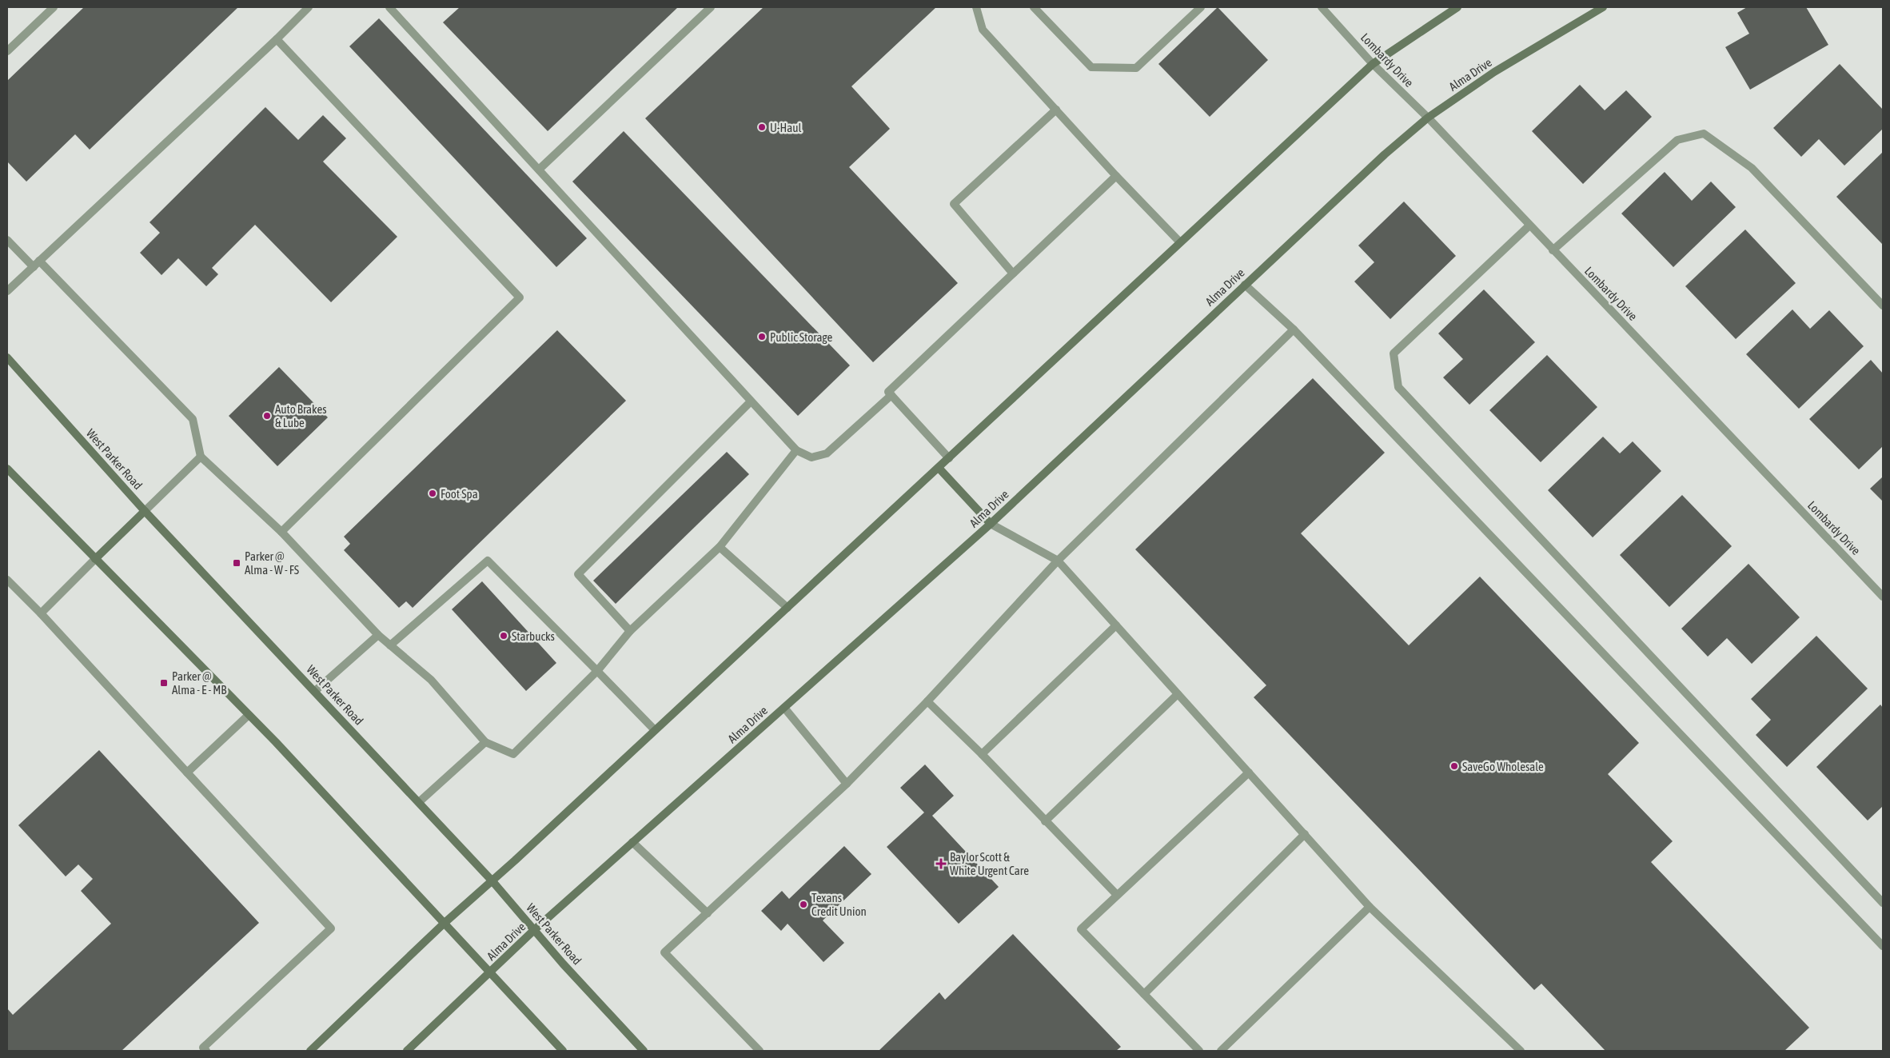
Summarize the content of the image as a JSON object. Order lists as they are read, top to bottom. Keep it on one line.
{"streets":{"main road":["Alma Drive","West Parker Road"],"street":["Lombardy Drive"]},"crossings":[["Lombardy Drive","Alma Drive"],["Alma Drive","West Parker Road"]],"places":{"other":["U-Haul","Public Storage","Auto Brakes & Lube","Foot Spa","Starbucks","SaveGo Wholesale","Texans Credit Union"],"transit":["Parker @ Alma - W - FS","Parker @ Alma - E - MB"],"health":["Baylor Scott & White Urgent Care"]}}
